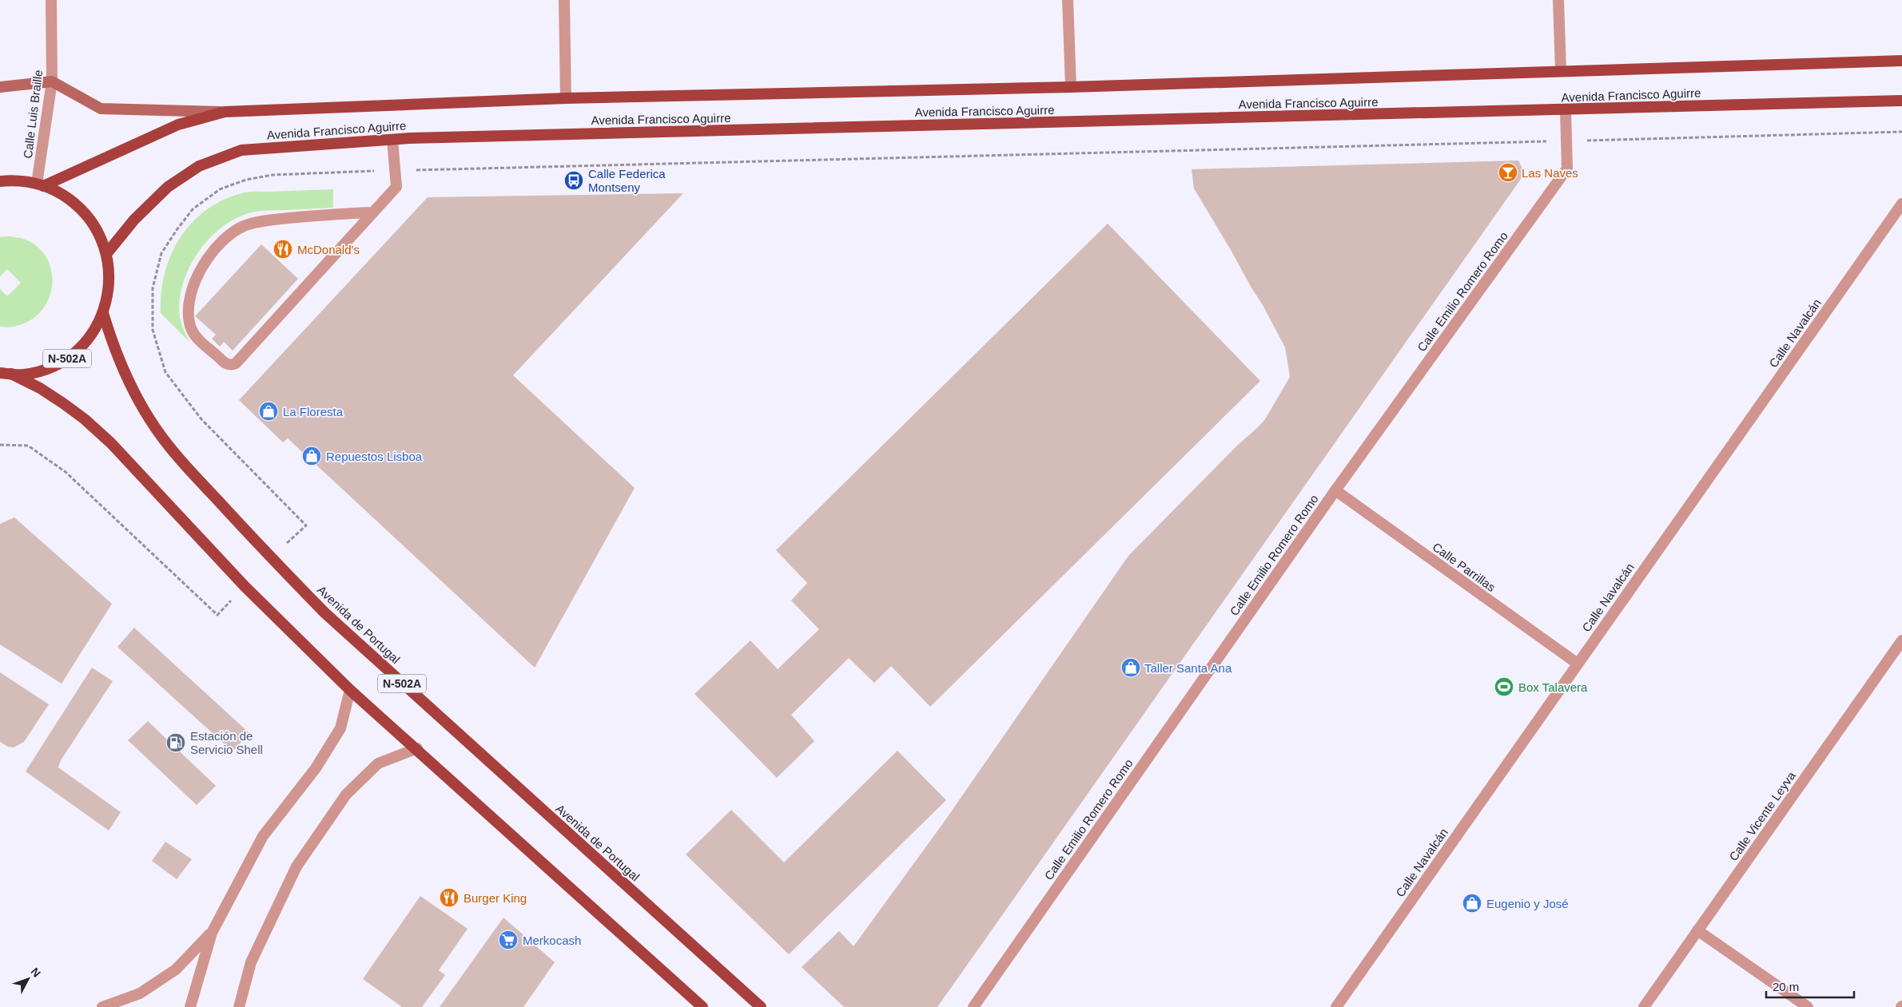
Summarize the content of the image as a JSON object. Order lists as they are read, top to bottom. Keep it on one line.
{"streets":{"main road":["Avenida Francisco Aguirre","N-502A","Avenida de Portugal"],"street":["Calle Luis Braille","Calle Emilio Romero Romo","Calle Navalcán","Calle Parrillas","Calle Vicente Leyva"]},"crossings":[["Avenida Francisco Aguirre","Calle Luis Braille"],["Avenida Francisco Aguirre","Calle Emilio Romero Romo"],["Avenida Francisco Aguirre","N-502A"],["Calle Luis Braille","N-502A"],["Calle Emilio Romero Romo","Calle Parrillas"],["Calle Navalcán","Calle Parrillas"],["N-502A","Avenida de Portugal"]],"places":{"bar":["Las Naves"],"bus stop":["Calle Federica Montseny"],"restaurant":["McDonald's","Burger King"],"shop":["La Floresta","Repuestos Lisboa","Taller Santa Ana","Eugenio y José"],"sports":["Box Talavera"],"fuel station":["Estación de Servicio Shell"],"supermarket":["Merkocash"]},"scale_bar":"20 m","north":"top right"}
